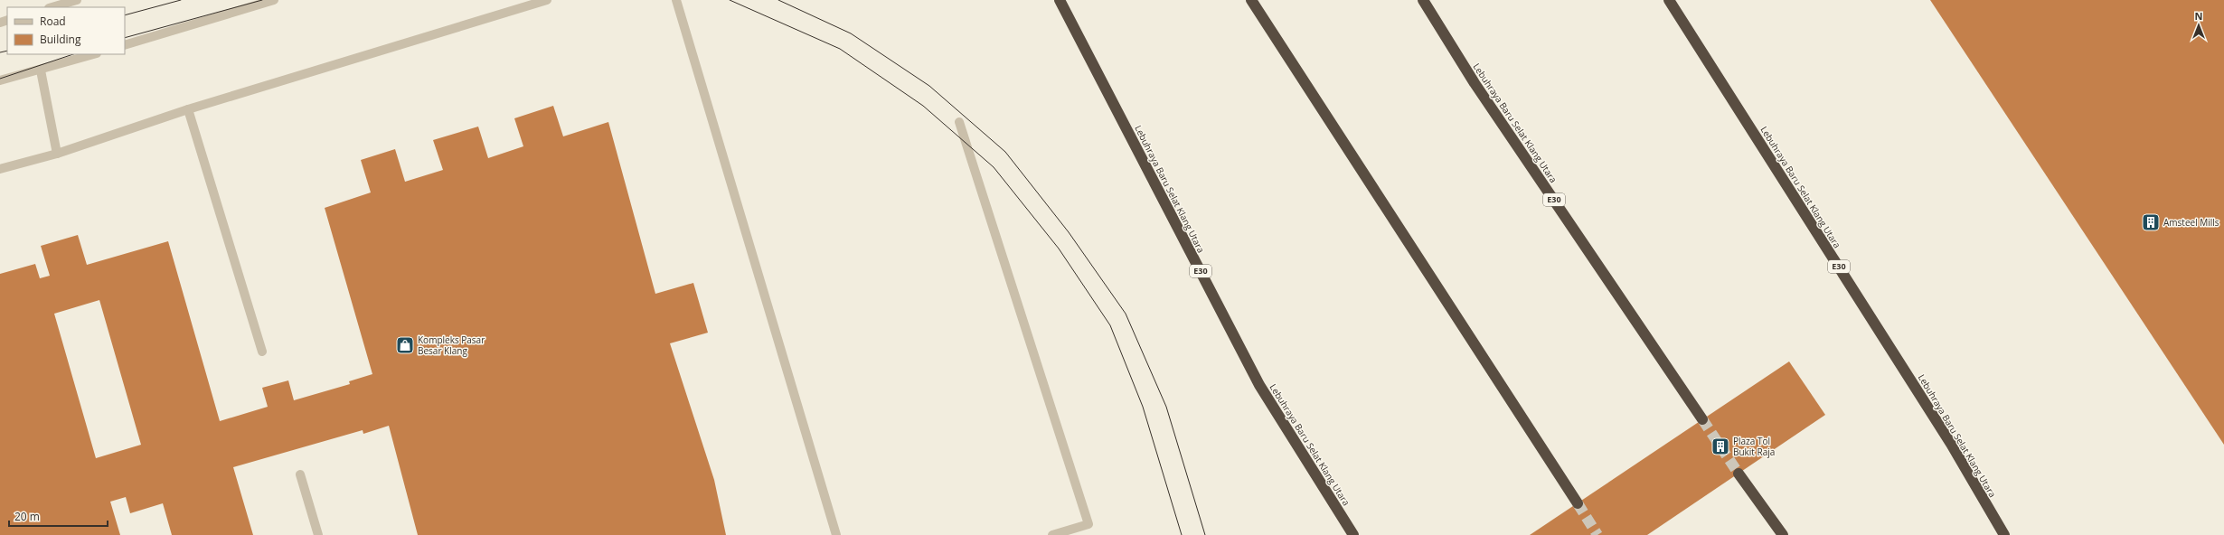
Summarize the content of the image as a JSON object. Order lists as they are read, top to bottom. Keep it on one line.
{"streets":{"highway":["Lebuhraya Baru Selat Klang Utara","E30"]},"places":{"building":["Amsteel Mills","Plaza Tol Bukit Raja"],"shop":["Kompleks Pasar Besar Klang"]},"legend":["Road","Building"],"scale_bar":"20 m","north":"top"}
